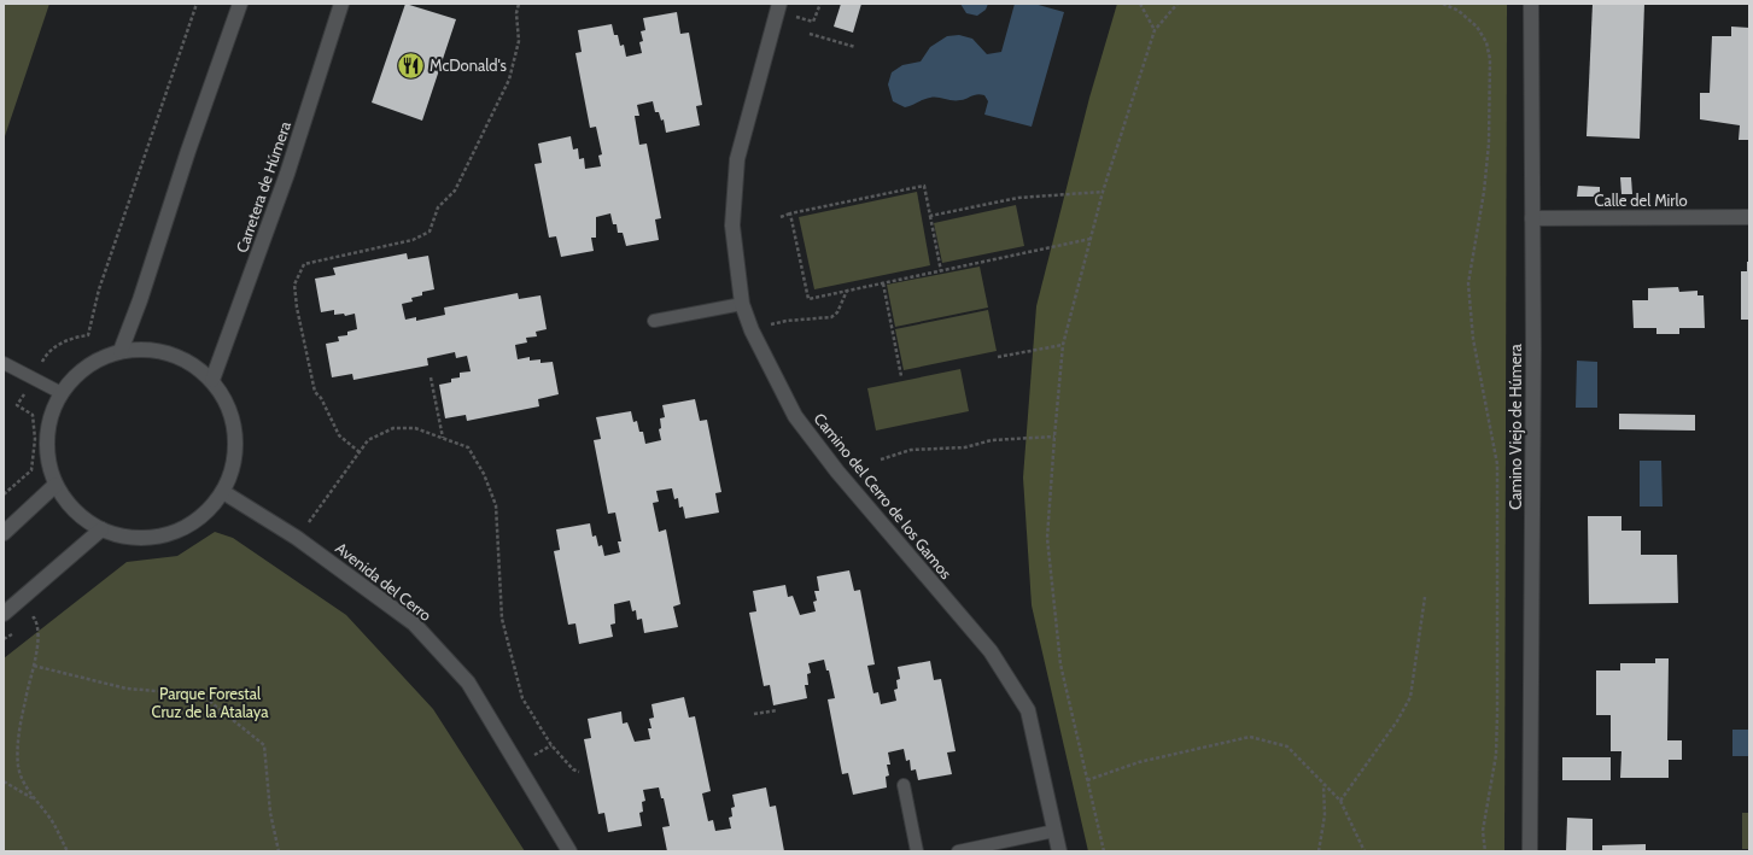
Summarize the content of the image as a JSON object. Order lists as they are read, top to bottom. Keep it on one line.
{"streets":{"street":["Carretera de Húmera","Calle del Mirlo","Camino Viejo de Húmera","Camino del Cerro de los Gamos","Avenida del Cerro"]},"crossings":[["Calle del Mirlo","Camino Viejo de Húmera"]],"parks":["Parque Forestal Cruz de la Atalaya"],"places":{"restaurant":["McDonald's"]}}
